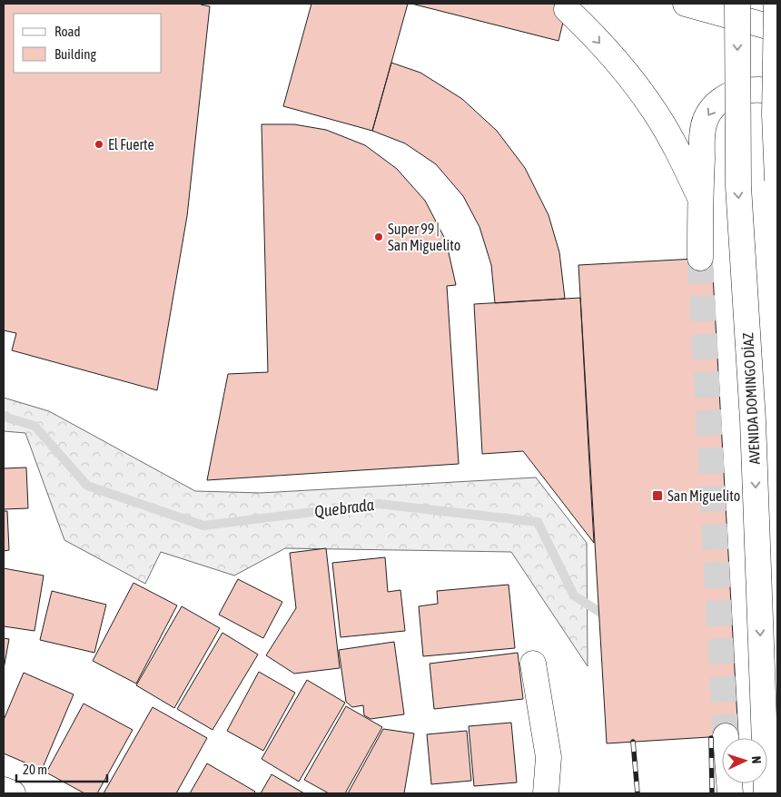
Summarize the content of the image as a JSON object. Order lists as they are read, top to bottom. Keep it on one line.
{"streets":{"main road":["AVENIDA DOMINGO DÍAZ"]},"water":["Quebrada"],"places":{"other":["El Fuerte","Super 99 | San Miguelito"],"transit":["San Miguelito"]},"legend":["Road","Building"],"scale_bar":"20 m","north":"right"}
